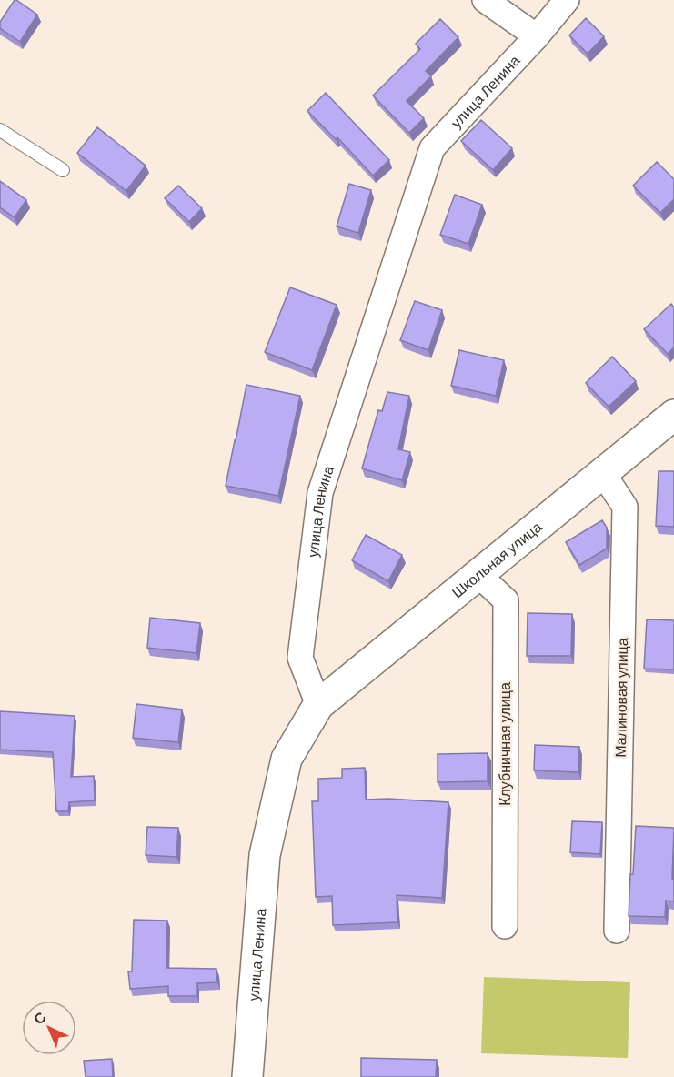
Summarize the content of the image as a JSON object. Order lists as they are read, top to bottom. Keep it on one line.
{"streets":{"street":["улица Ленина","Школьная улица","Малиновая улица","Клубничная улица"]},"crossings":[["улица Ленина","Школьная улица"],["Школьная улица","Малиновая улица"],["Школьная улица","Клубничная улица"]],"north":"top left"}
